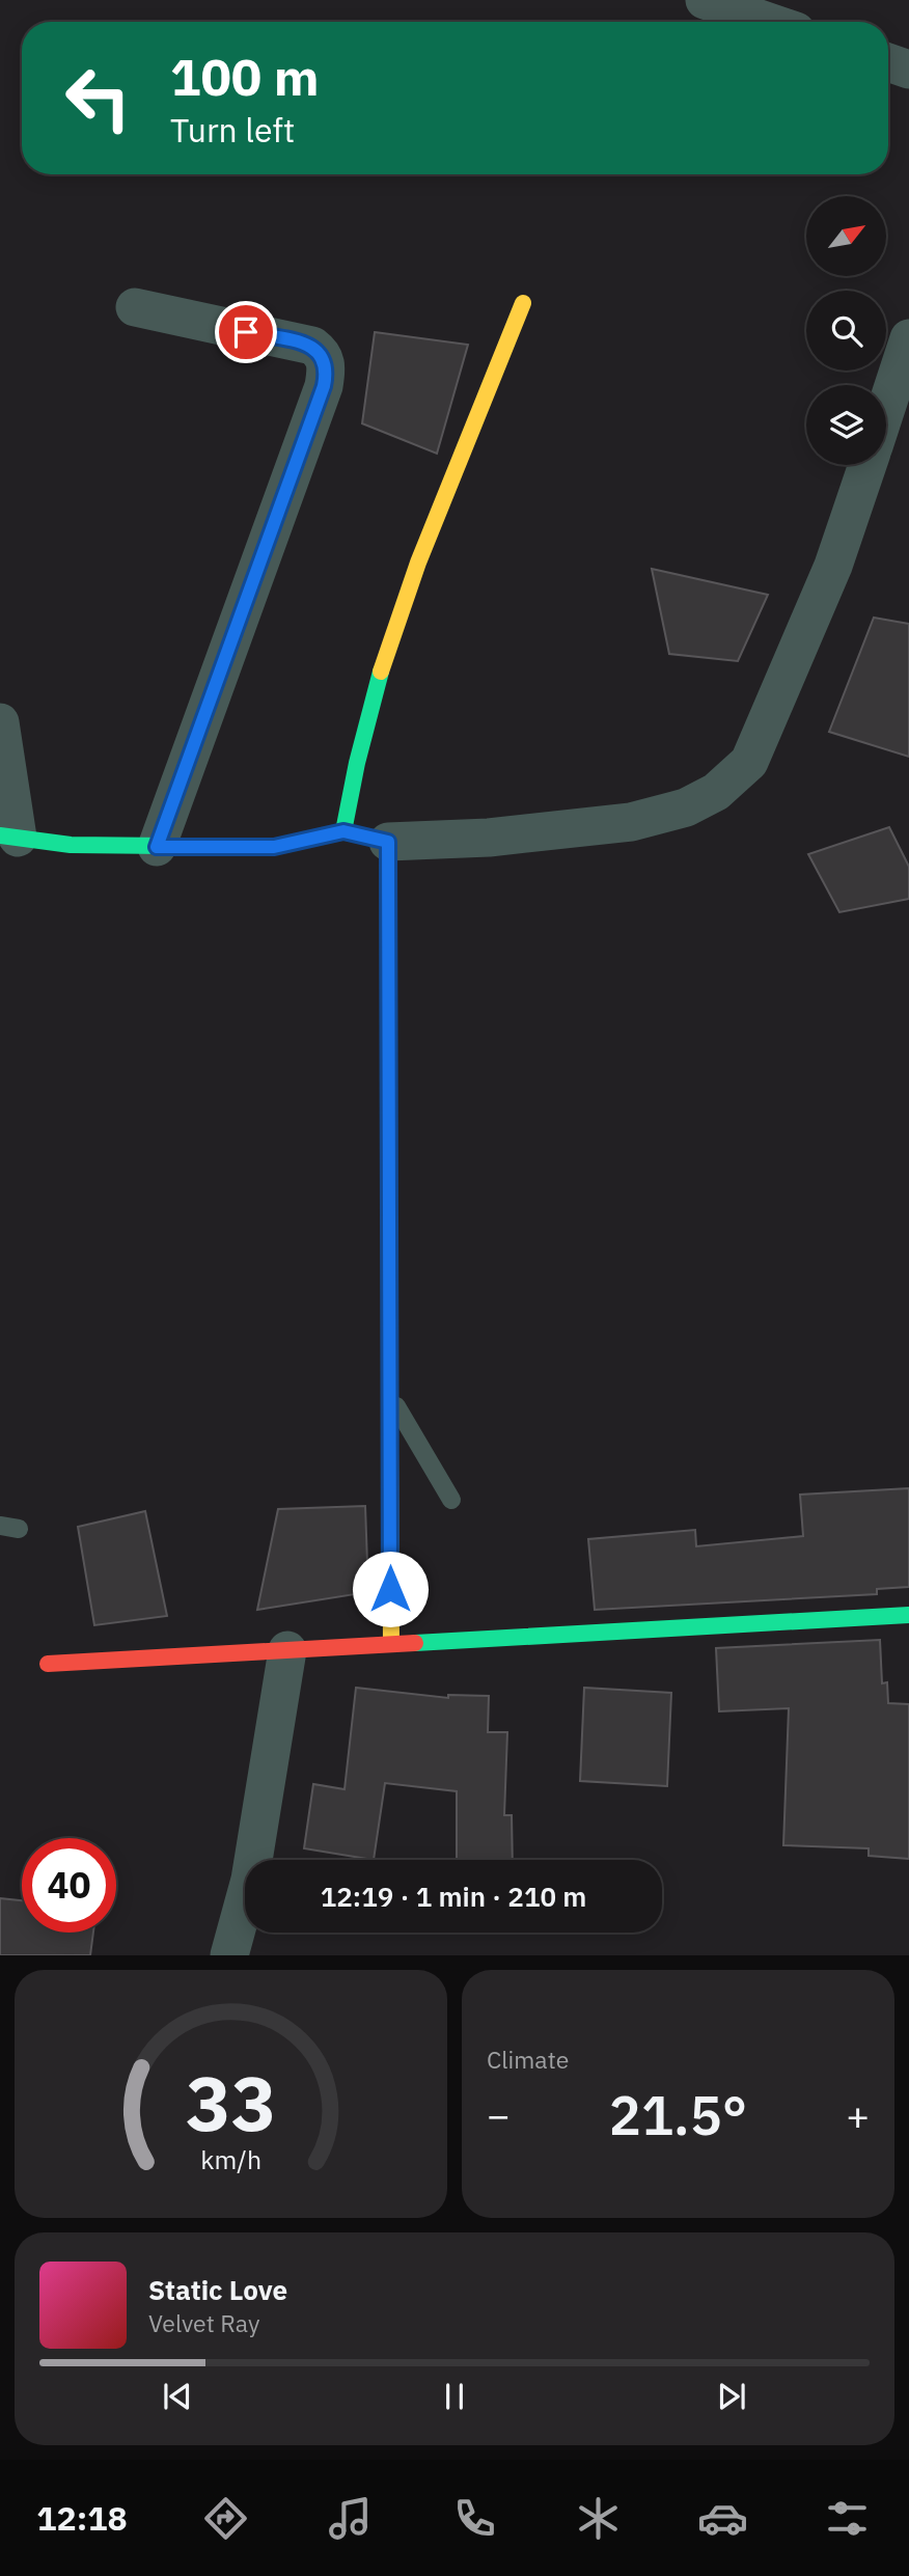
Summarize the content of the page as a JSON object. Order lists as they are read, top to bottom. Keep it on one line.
{"north":"top right","page":{"turn":["100 m","Turn left"],"limit":"40","trip":"12:19 · 1 min · 210 m","tile":"Climate","heat":["−","21.5°","+"],"song":["Static Love","Velvet Ray"],"tabs":"12:18","gauge":["33","km/h"]}}
